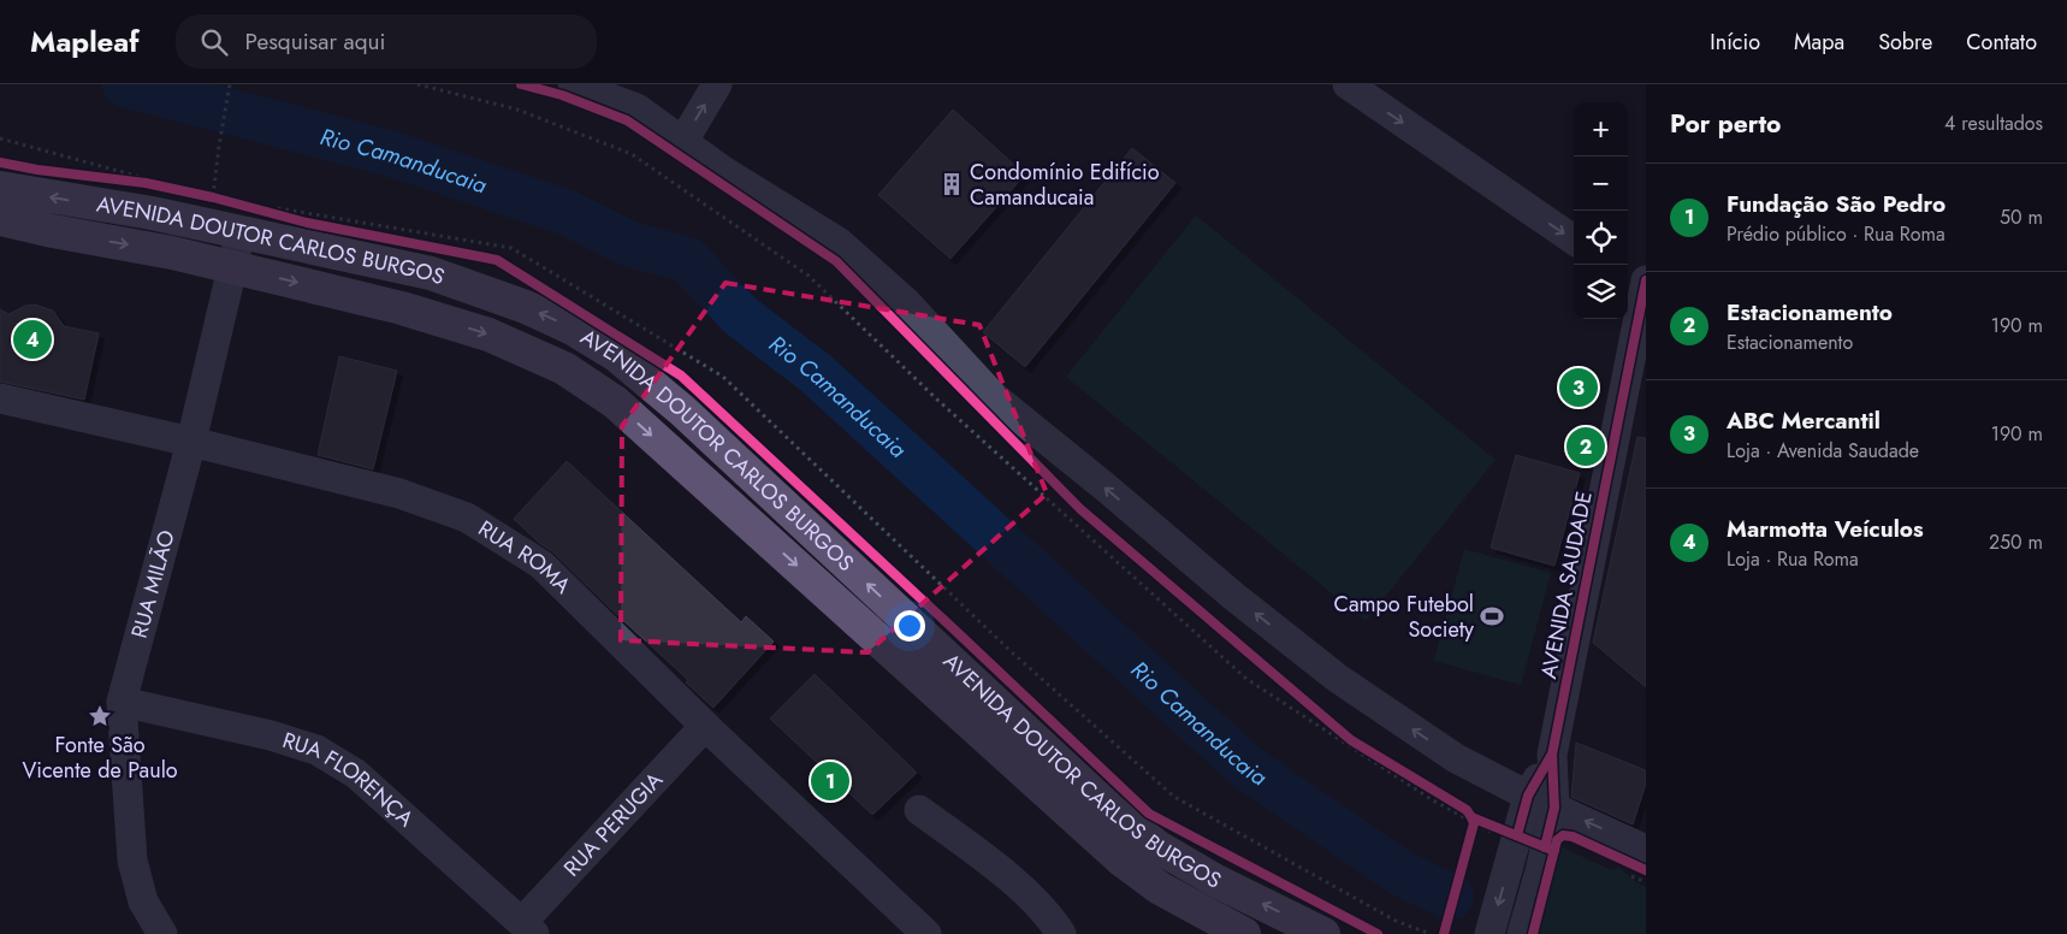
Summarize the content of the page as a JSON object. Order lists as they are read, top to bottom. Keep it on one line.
{"streets":{"main road":["AVENIDA DOUTOR CARLOS BURGOS"],"street":["RUA ROMA","RUA MILÃO","AVENIDA SAUDADE","RUA FLORENÇA","RUA PERUGIA"]},"crossings":[["AVENIDA DOUTOR CARLOS BURGOS","RUA MILÃO"],["RUA ROMA","RUA MILÃO"],["RUA ROMA","RUA PERUGIA"],["RUA MILÃO","RUA FLORENÇA"],["RUA FLORENÇA","RUA PERUGIA"]],"water":["Rio Camanducaia"],"places":{"building":["Condomínio Edifício Camanducaia"],"sports":["Campo Futebol Society"],"place":["Fonte São Vicente de Paulo"]},"page":{"header":"Mapleaf","search":"Pesquisar aqui","nav":["Início","Mapa","Sobre","Contato"],"heading":["Por perto","4 resultados"],"map_buttons":["+","−"],"list":[{"mark":"1","name":"Fundação São Pedro","note":"Prédio público · Rua Roma","value":"50 m"},{"mark":"2","name":"Estacionamento","note":"Estacionamento","value":"190 m"},{"mark":"3","name":"ABC Mercantil","note":"Loja · Avenida Saudade","value":"190 m"},{"mark":"4","name":"Marmotta Veículos","note":"Loja · Rua Roma","value":"250 m"}],"pins":["4","3","2","1"]}}
